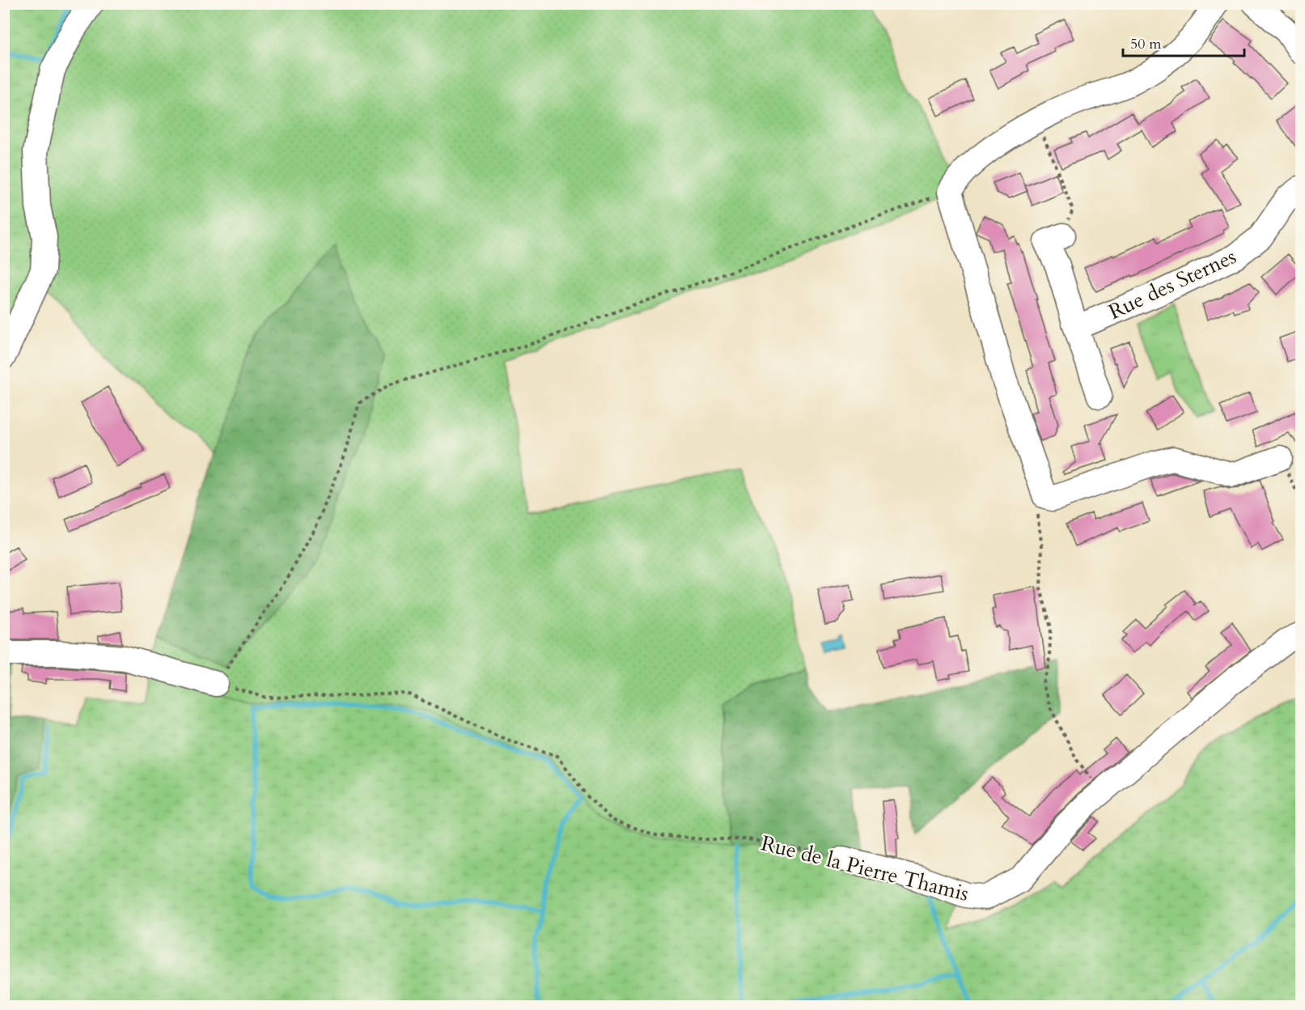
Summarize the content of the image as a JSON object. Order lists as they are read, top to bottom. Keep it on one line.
{"streets":{"street":["Rue des Sternes","Rue de la Pierre Thamis"]},"scale_bar":"50 m"}
